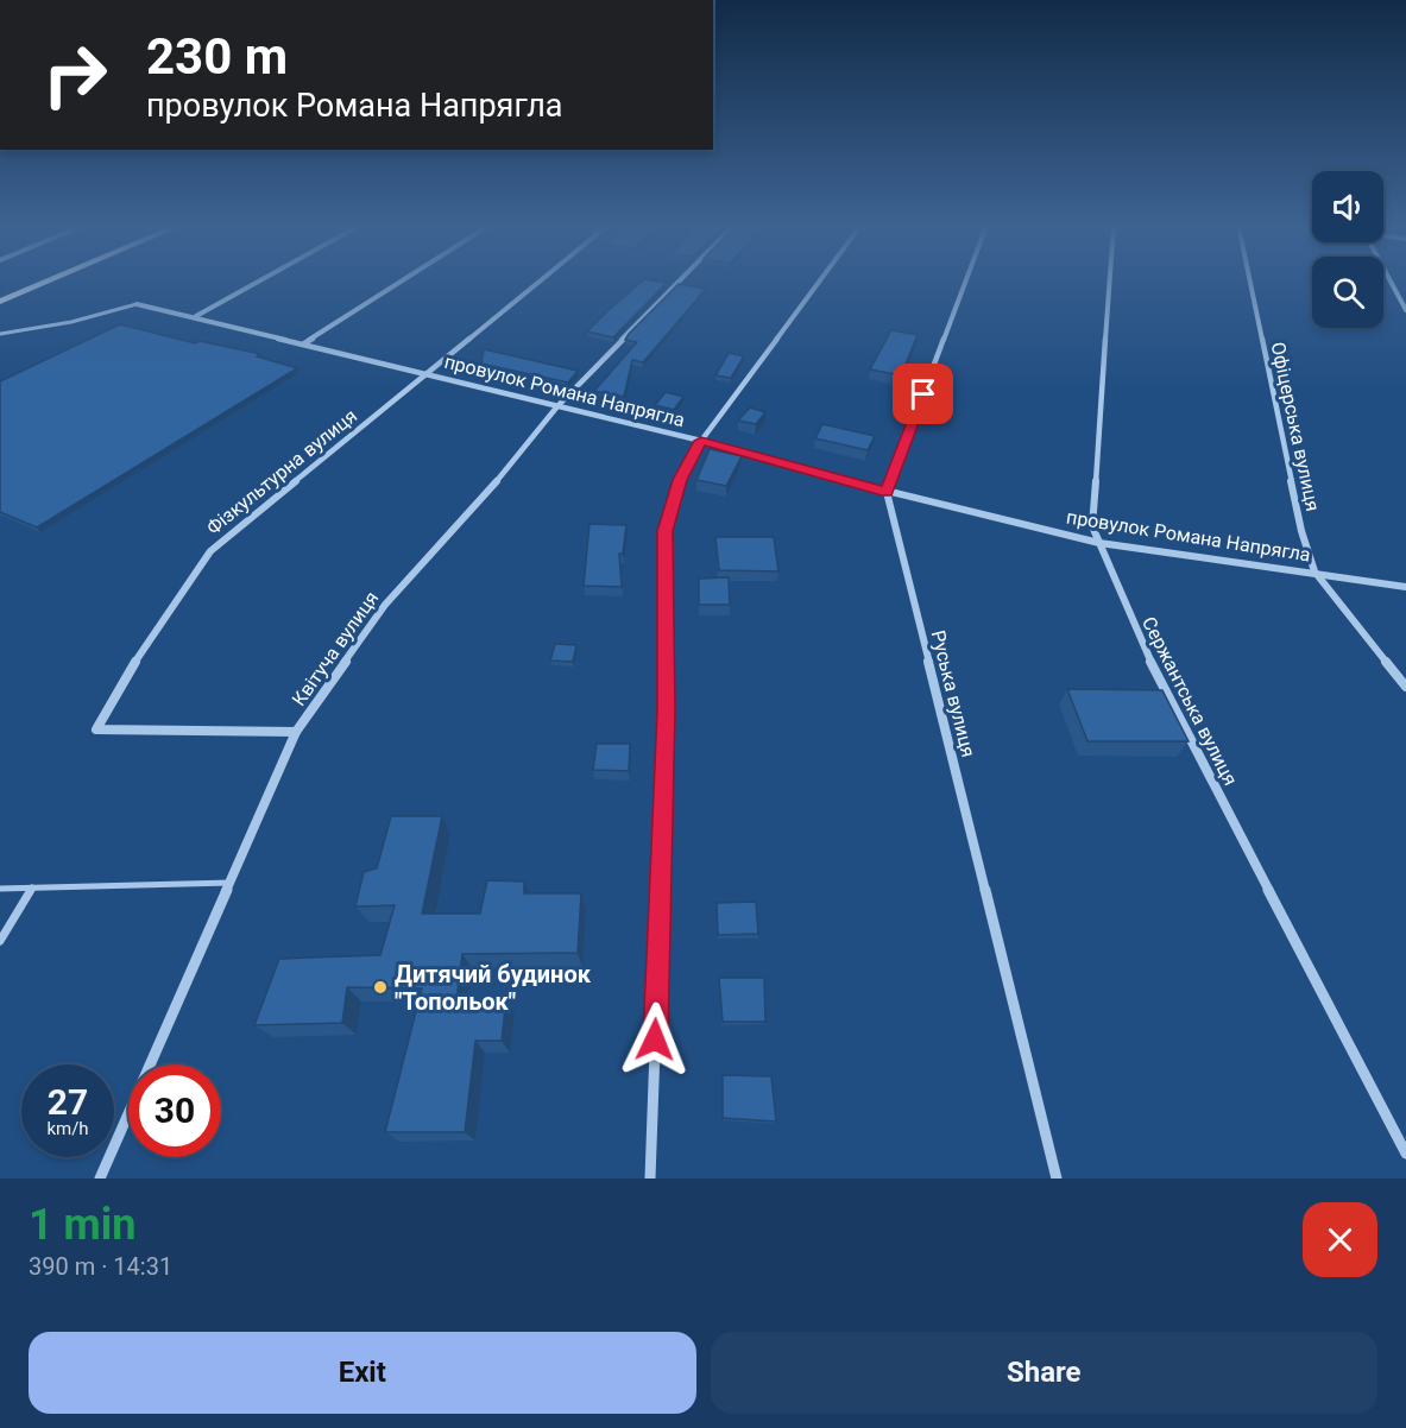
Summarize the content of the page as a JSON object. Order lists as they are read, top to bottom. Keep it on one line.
{"streets":{"street":["провулок Романа Напрягла","Офіцерська вулиця","Фізкультурна вулиця","Квітуча вулиця","Руська вулиця","Сержантська вулиця"]},"crossings":[["провулок Романа Напрягла","Офіцерська вулиця"],["провулок Романа Напрягла","Фізкультурна вулиця"],["провулок Романа Напрягла","Квітуча вулиця"],["провулок Романа Напрягла","Руська вулиця"],["провулок Романа Напрягла","Сержантська вулиця"],["Фізкультурна вулиця","Квітуча вулиця"]],"places":["Дитячий будинок \"Топольок\""],"page":{"turn":["230 m","провулок Романа Напрягла"],"speed":"27 km/h","limit":"30","heading":["1 min","390 m · 14:31"],"buttons":["Exit","Share"]}}
